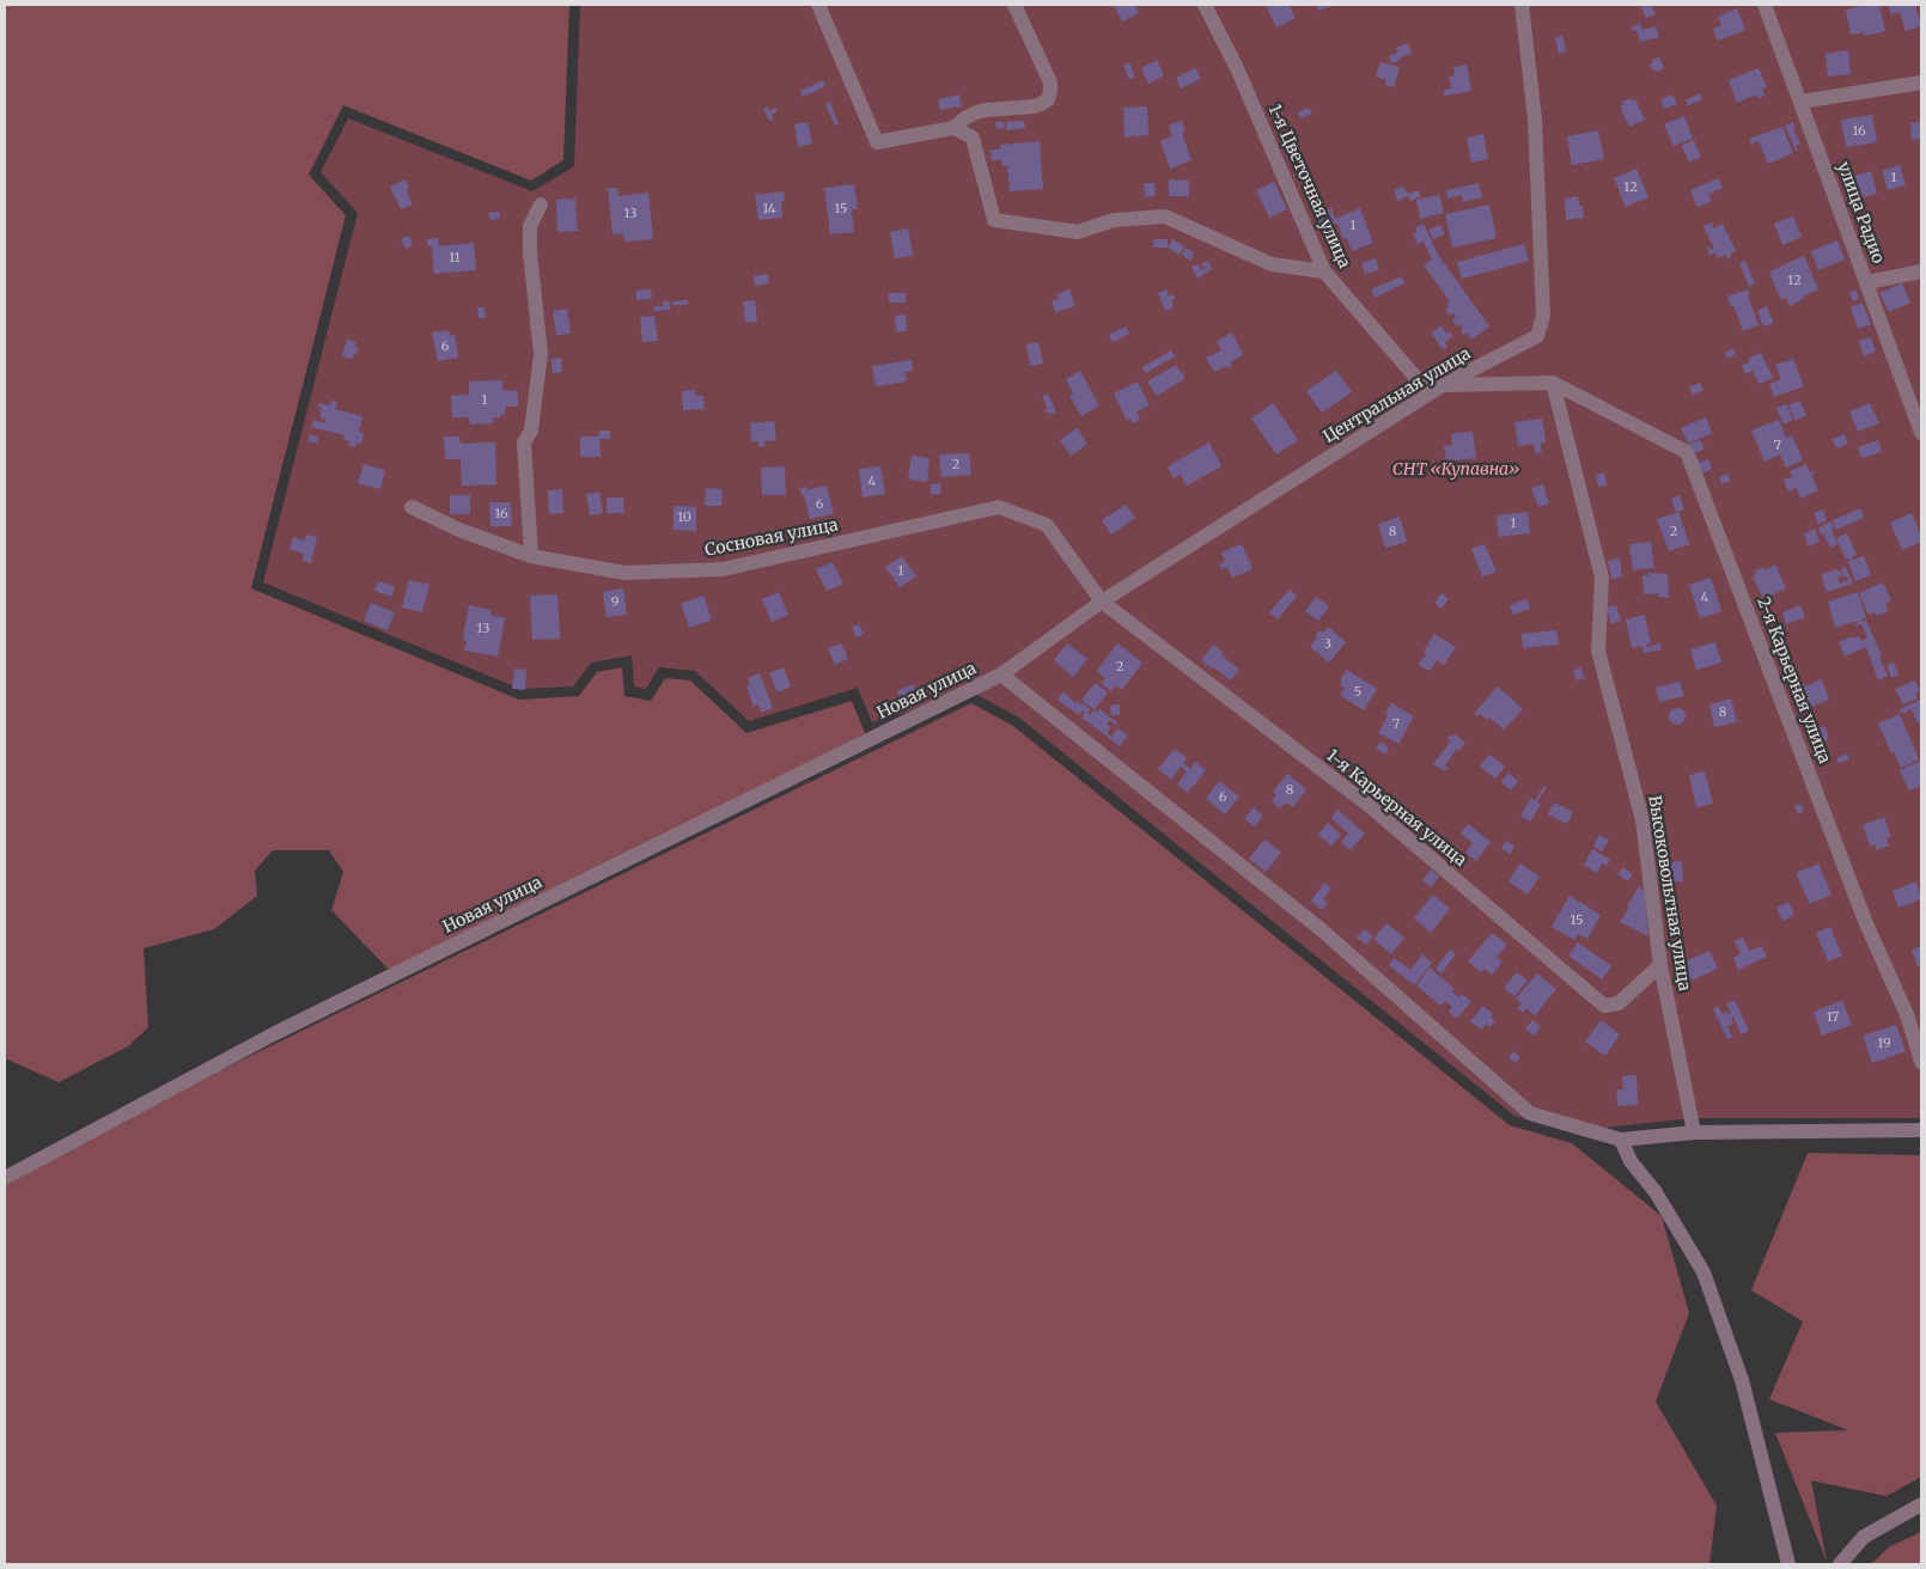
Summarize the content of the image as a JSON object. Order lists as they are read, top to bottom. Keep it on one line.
{"streets":{"street":["1-я Цветочная улица","улица Радио","Центральная улица","Сосновая улица","2-я Карьерная улица","Новая улица","1-я Карьерная улица","Высоковольтная улица"]},"crossings":[["1-я Цветочная улица","Центральная улица"],["Центральная улица","Сосновая улица"],["Центральная улица","Новая улица"],["Центральная улица","1-я Карьерная улица"],["Сосновая улица","1-я Карьерная улица"],["2-я Карьерная улица","Высоковольтная улица"],["1-я Карьерная улица","Высоковольтная улица"]],"parks":["СНТ «Купавна»"],"house_numbers":["16","1","12","14","15","13","1","11","12","6","1","7","2","4","6","16","10","1","8","2","1","4","9","13","3","2","5","8","7","8","6","15","17","19"]}
